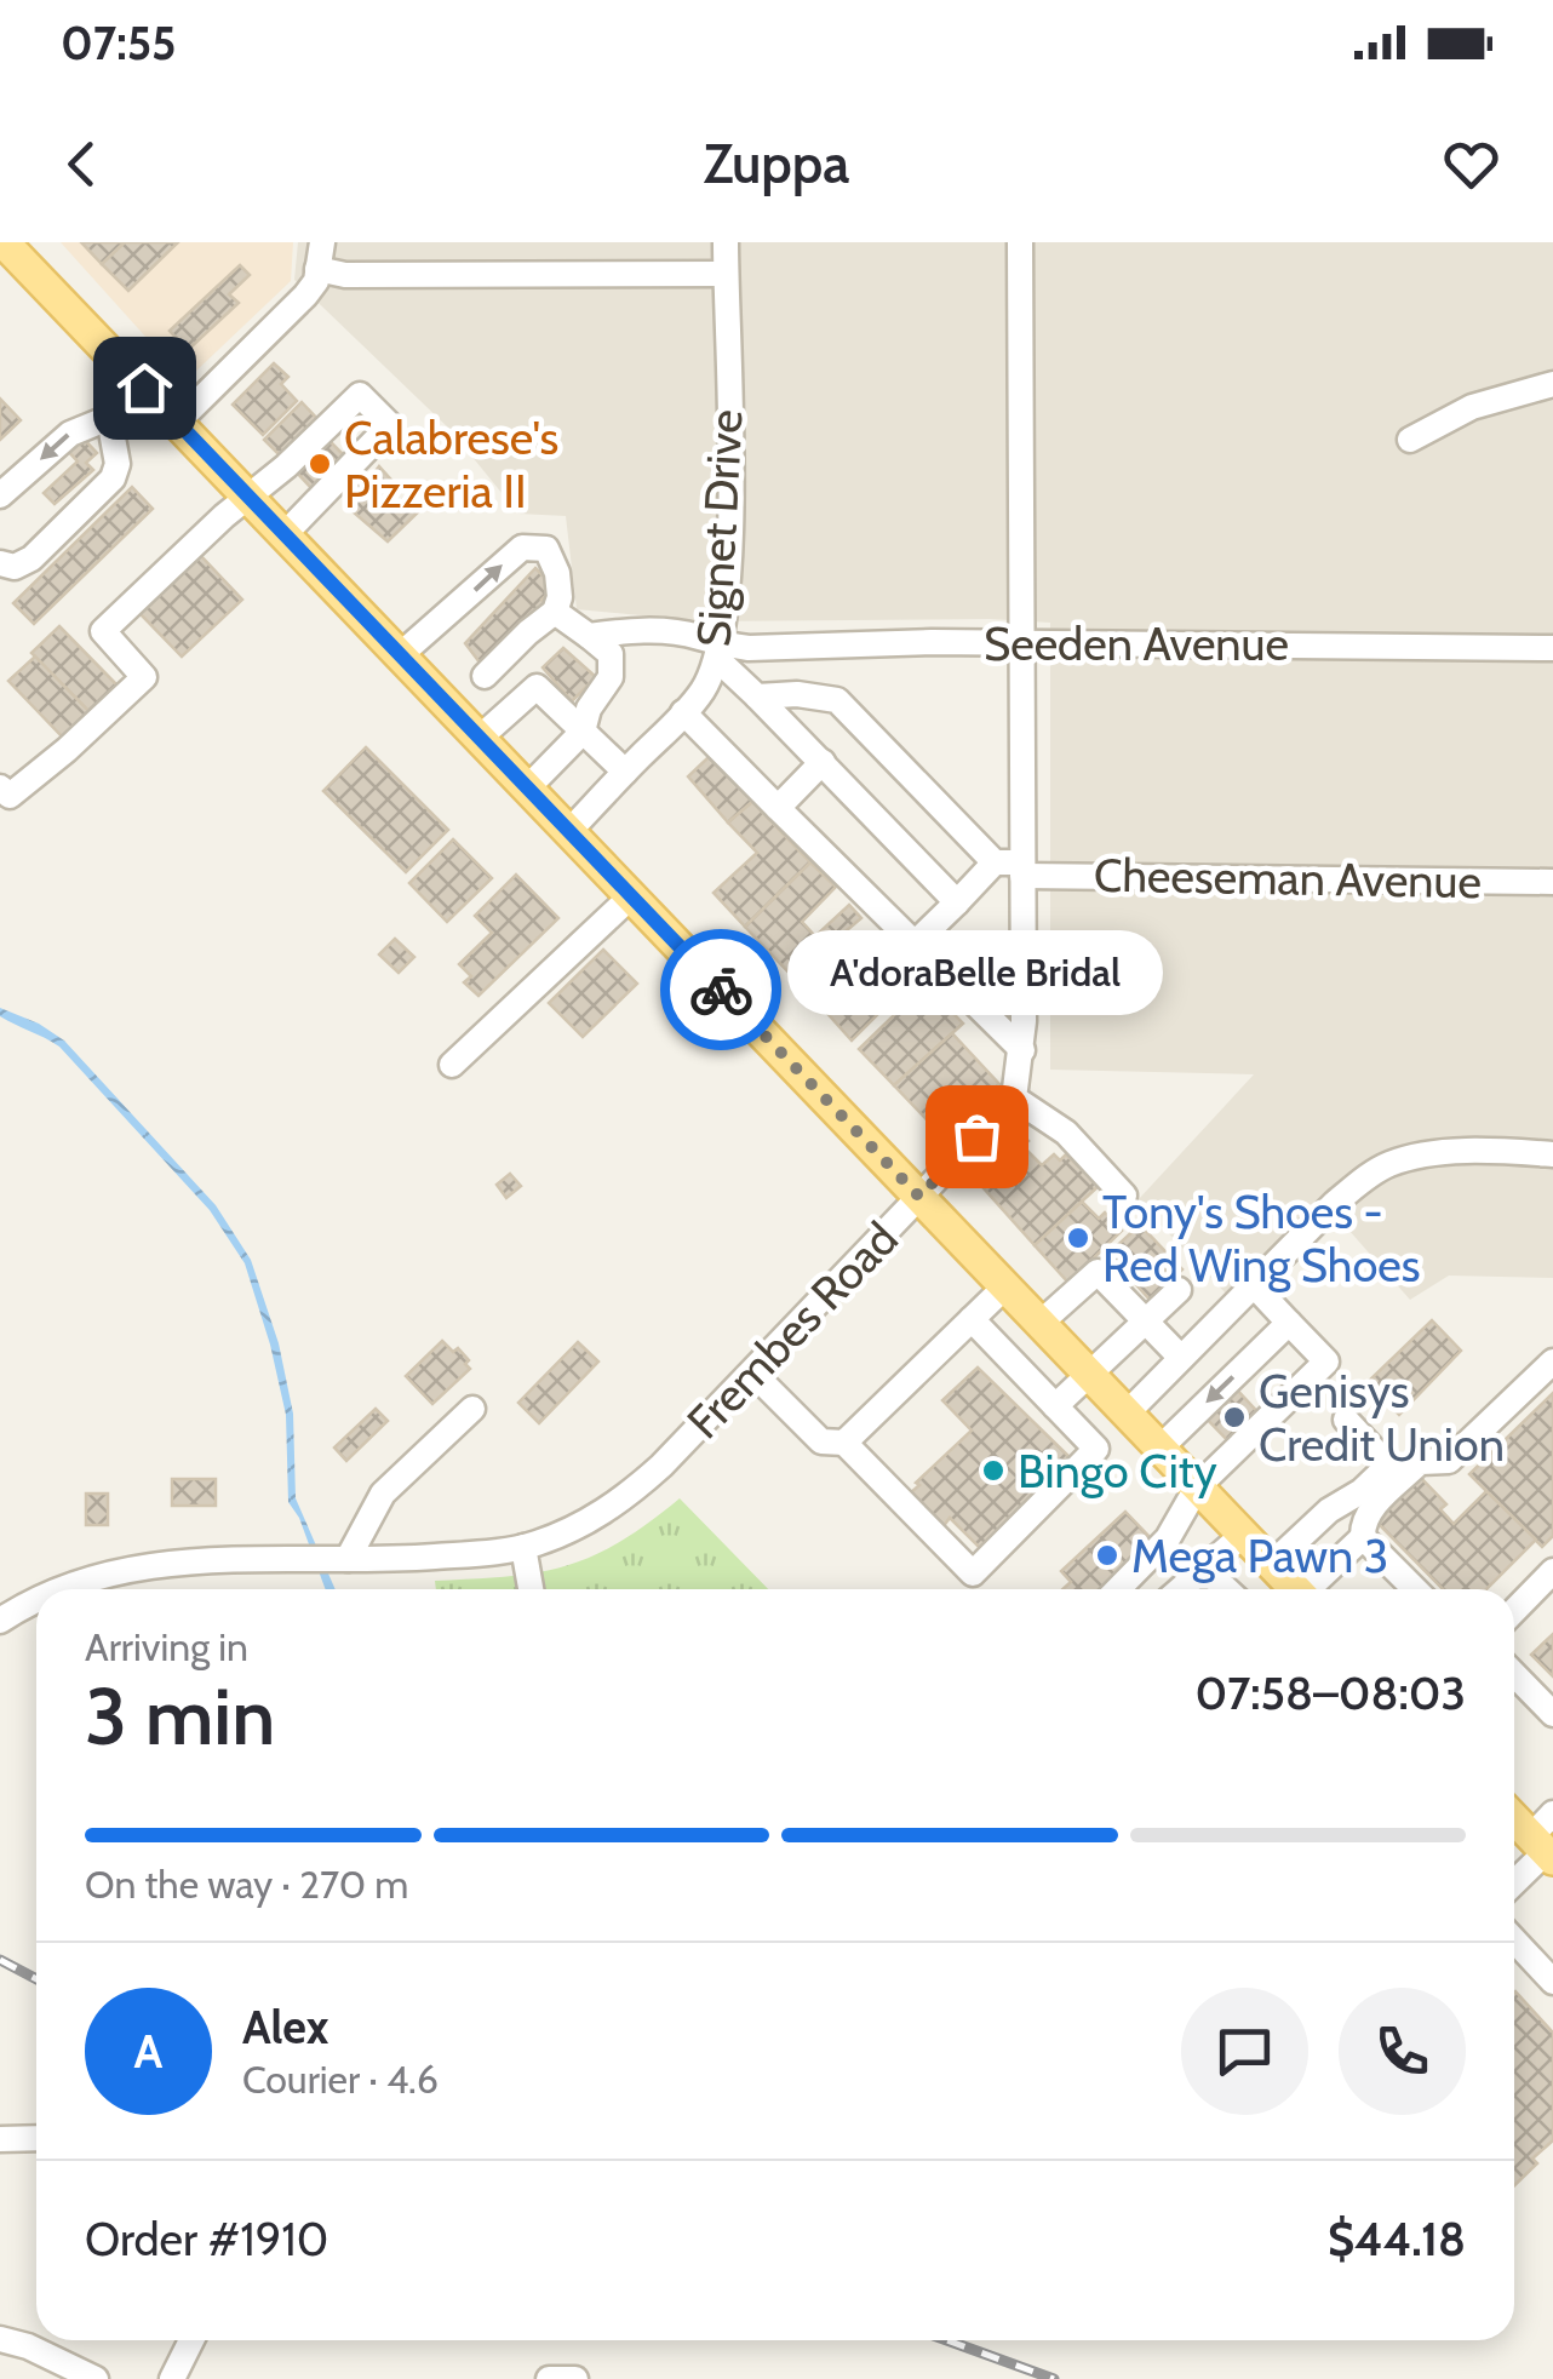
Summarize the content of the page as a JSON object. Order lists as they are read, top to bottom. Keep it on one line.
{"streets":{"street":["Signet Drive","Seeden Avenue","Cheeseman Avenue","Frembes Road"]},"crossings":[["Signet Drive","Seeden Avenue"],["Seeden Avenue","Frembes Road"],["Cheeseman Avenue","Frembes Road"]],"places":["Calabrese's Pizzeria II","A'doraBelle Bridal","Tony's Shoes - Red Wing Shoes","Genisys Credit Union","Bingo City","Mega Pawn 3"],"page":{"status":"07:55","header":"Zuppa","bubble":"A'doraBelle Bridal","heading":["3 min","Arriving in","07:58–08:03"],"panel":["Alex","Courier · 4.6","Order #1910","$44.18"],"bar":"On the way · 270 m","round":"A"}}
